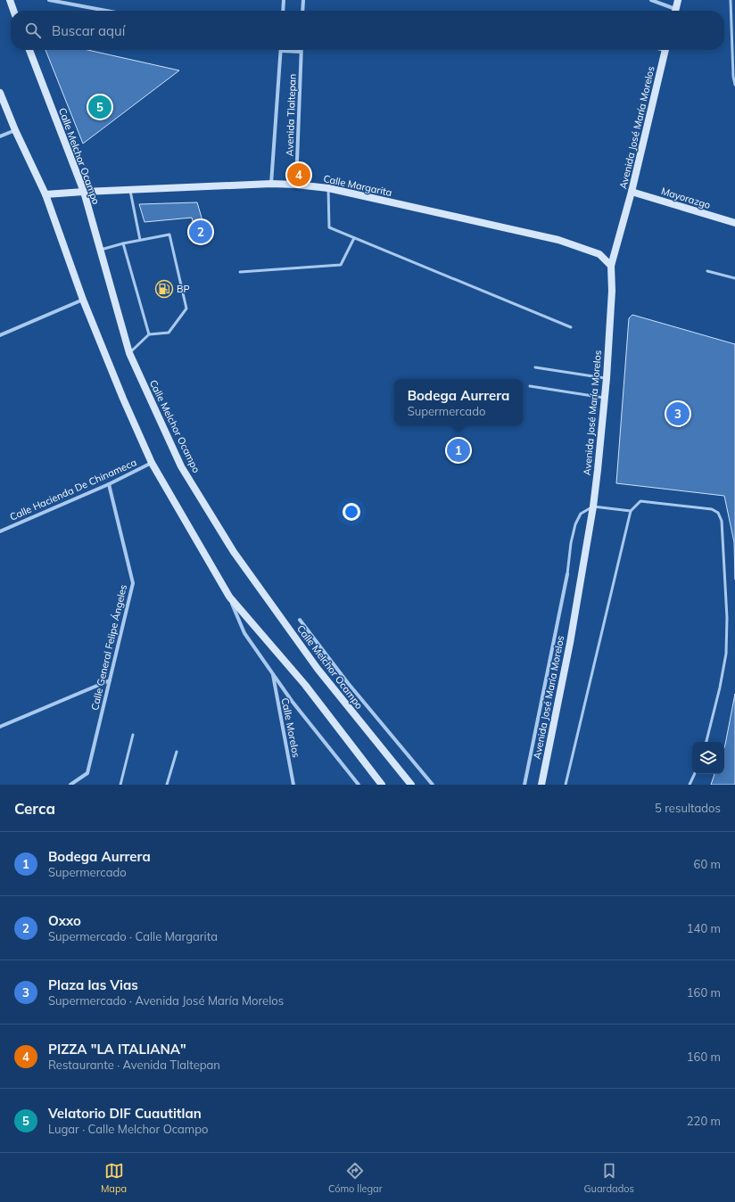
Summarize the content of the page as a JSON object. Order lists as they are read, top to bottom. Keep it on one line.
{"streets":{"main road":["Avenida José María Morelos","Calle Melchor Ocampo","Calle Margarita","Mayorazgo"],"street":["Avenida Tlaltepan","Calle Hacienda De Chinameca","Calle General Felipe Ángeles","Calle Morelos"]},"crossings":[["Avenida Tlaltepan","Calle Margarita"],["Avenida José María Morelos","Calle Margarita"],["Avenida José María Morelos","Mayorazgo"],["Calle Melchor Ocampo","Calle Margarita"],["Calle Hacienda De Chinameca","Calle General Felipe Ángeles"]],"places":{"fuel station":["BP"]},"page":{"search":"Buscar aquí","pins":["5","4","2","3","1"],"popup":["Bodega Aurrera","Supermercado"],"heading":["Cerca","5 resultados"],"list":[{"mark":"1","name":"Bodega Aurrera","note":"Supermercado","value":"60 m"},{"mark":"2","name":"Oxxo","note":"Supermercado · Calle Margarita","value":"140 m"},{"mark":"3","name":"Plaza las Vias","note":"Supermercado · Avenida José María Morelos","value":"160 m"},{"mark":"4","name":"PIZZA \"LA ITALIANA\"","note":"Restaurante · Avenida Tlaltepan","value":"160 m"},{"mark":"5","name":"Velatorio DIF Cuautitlan","note":"Lugar · Calle Melchor Ocampo","value":"220 m"}],"nav":["Mapa","Cómo llegar","Guardados"]}}
